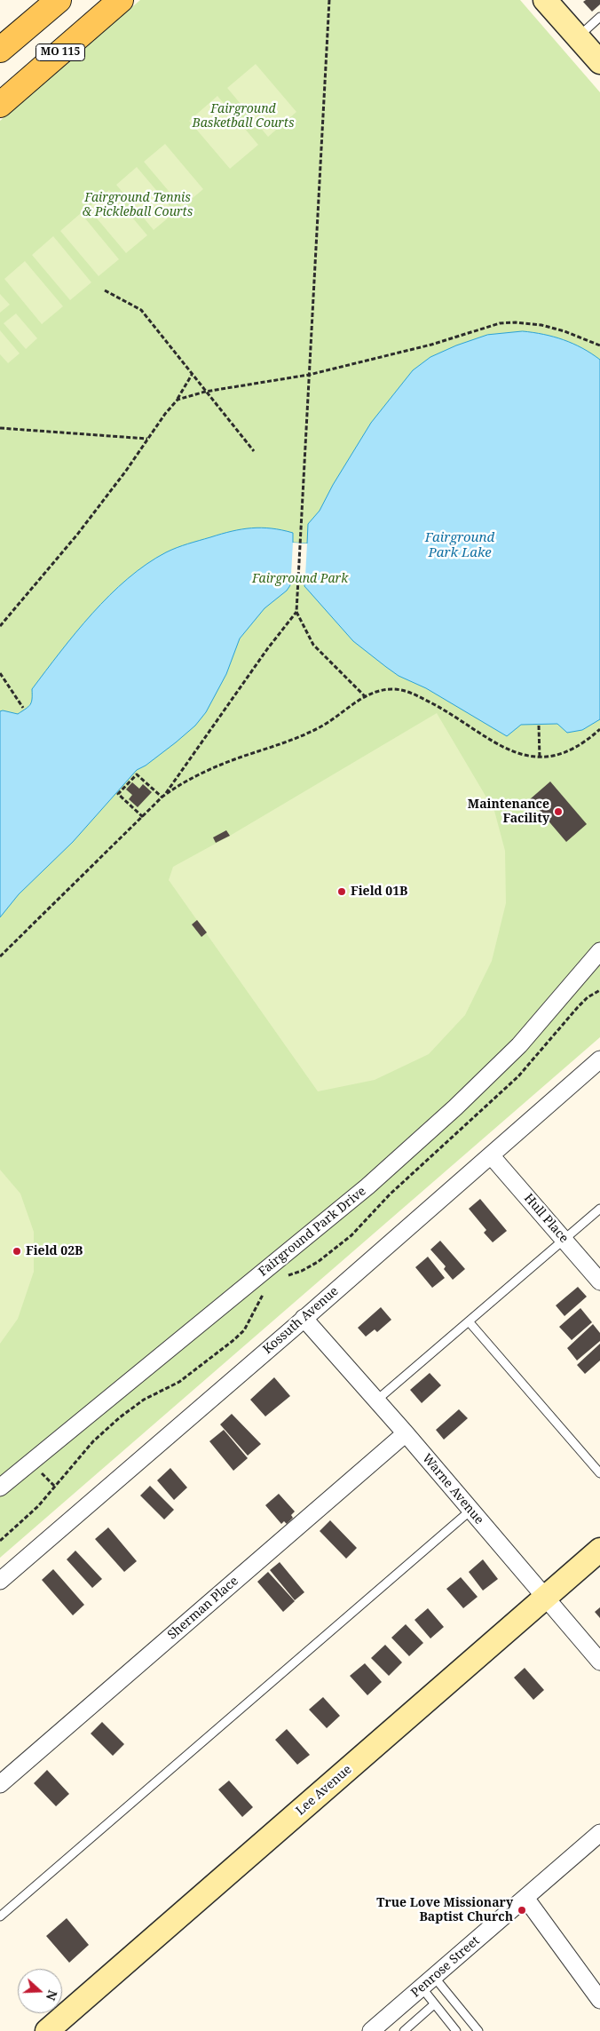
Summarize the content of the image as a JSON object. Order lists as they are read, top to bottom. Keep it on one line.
{"streets":{"main road":["MO 115"],"street":["Hull Place","Fairground Park Drive","Kossuth Avenue","Warne Avenue","Sherman Place","Lee Avenue","Penrose Street"]},"crossings":[["Hull Place","Kossuth Avenue"],["Kossuth Avenue","Warne Avenue"],["Warne Avenue","Sherman Place"],["Warne Avenue","Lee Avenue"]],"water":["Fairground Park Lake"],"parks":["Fairground Basketball Courts","Fairground Tennis & Pickleball Courts","Fairground Park"],"places":["Maintenance Facility","Field 01B","Field 02B","True Love Missionary Baptist Church"],"north":"right"}
